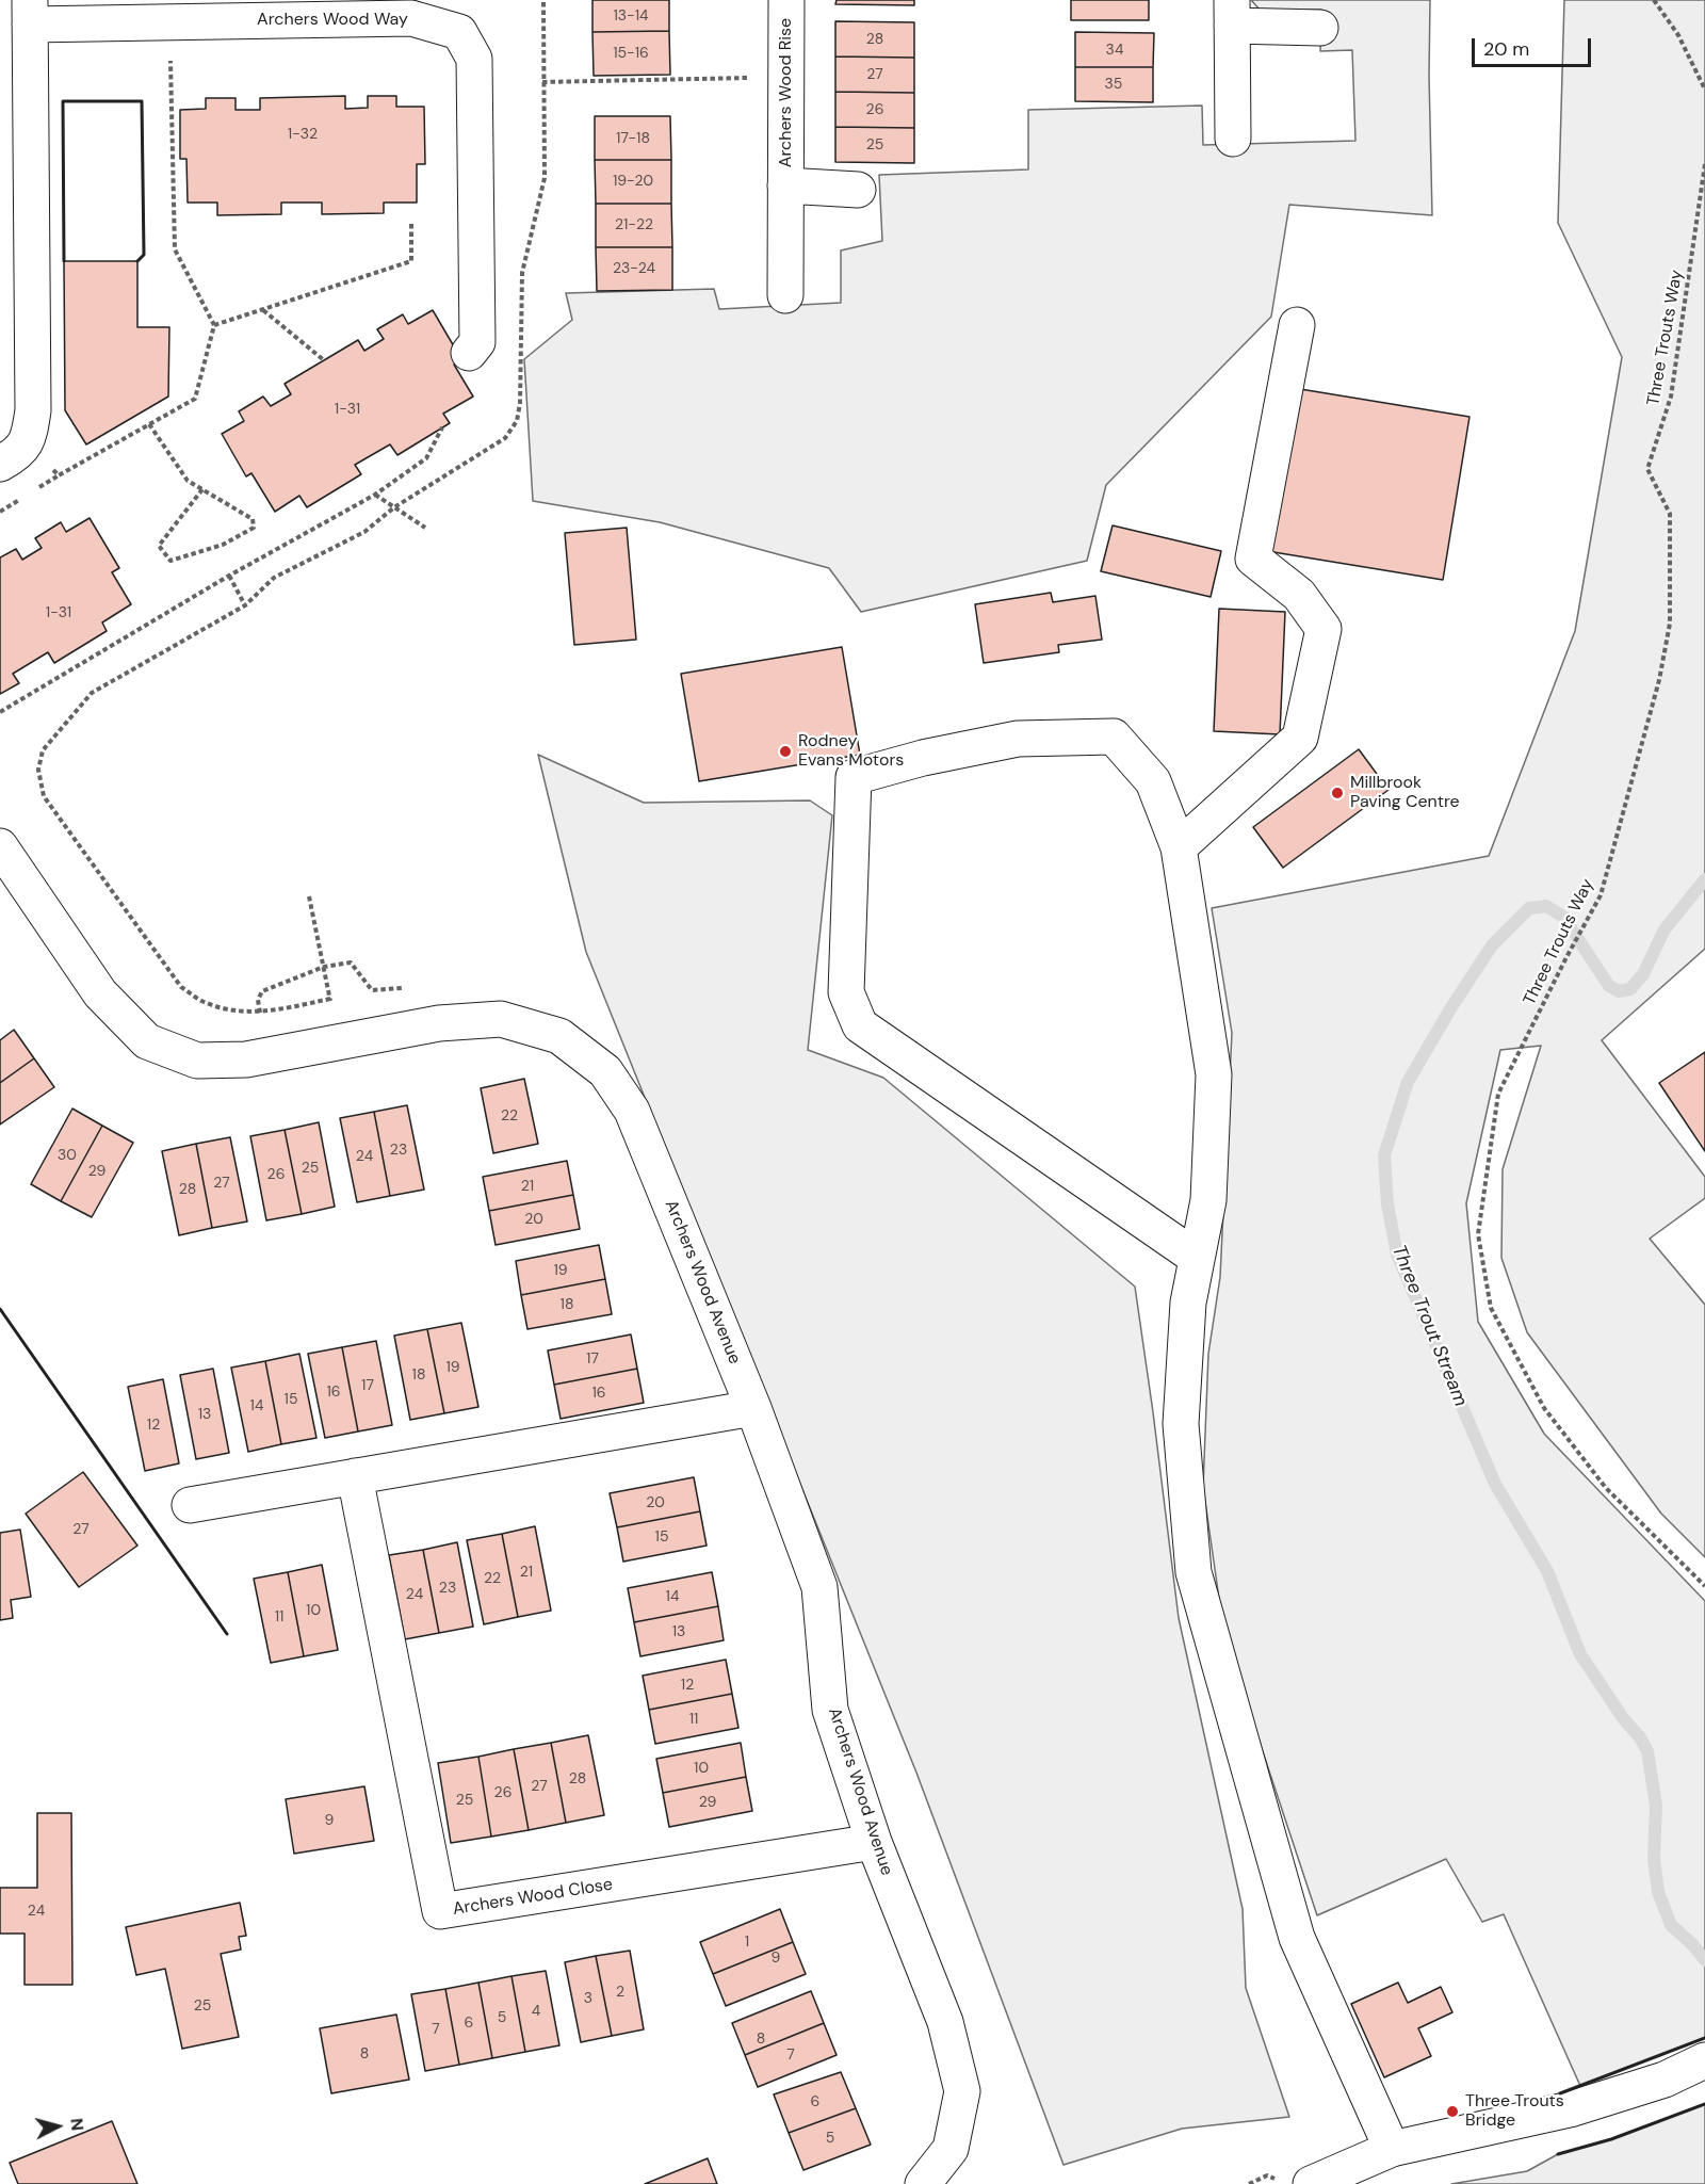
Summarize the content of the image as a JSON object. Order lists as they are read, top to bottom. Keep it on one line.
{"streets":{"street":["Archers Wood Way","Archers Wood Rise","Archers Wood Avenue","Archers Wood Close"],"path":["Three Trouts Way"]},"crossings":[["Archers Wood Avenue","Archers Wood Close"]],"water":["Three Trout Stream"],"places":["Rodney Evans Motors","Millbrook Paving Centre","Three Trouts Bridge"],"house_numbers":["13-14","28","34","15-16","27","35","26","1-32","17-18","25","19-20","21-22","23-24","1-31","1-31","22","23","30","24","25","29","26","27","21","28","20","19","18","17","19","18","17","16","16","15","14","13","12","20","27","15","21","22","23","24","14","10","11","13","12","11","10","28","27","26","25","29","9","24","1","9","2","3","25","4","5","6","7","8","8","7","6","5"],"scale_bar":"20 m","north":"right"}
